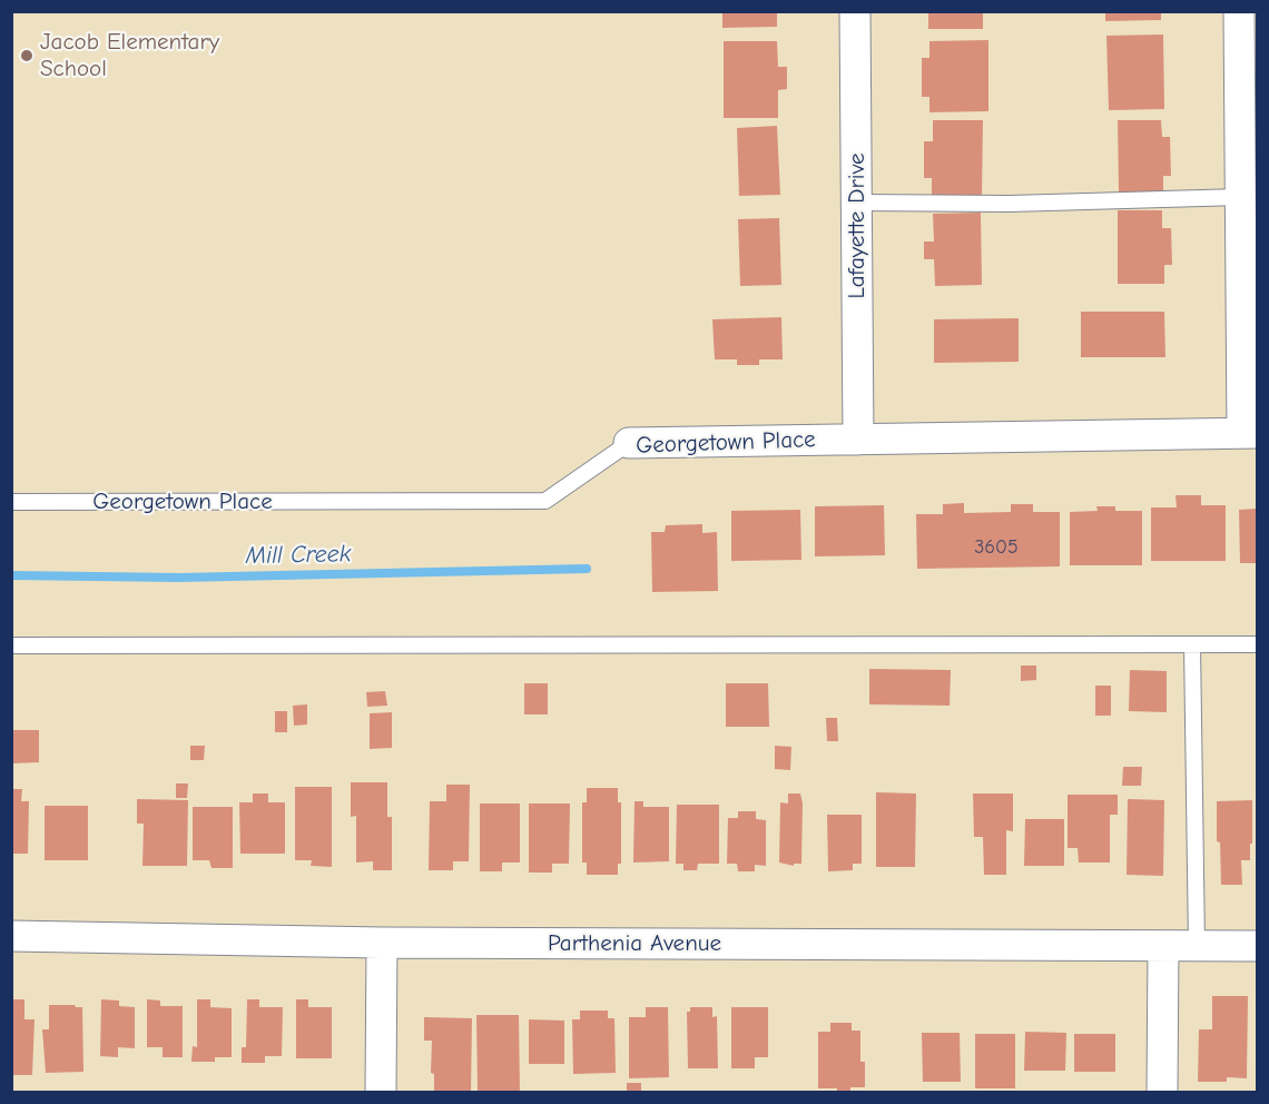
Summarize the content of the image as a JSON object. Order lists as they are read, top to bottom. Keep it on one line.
{"streets":{"street":["Lafayette Drive","Georgetown Place","Parthenia Avenue"]},"crossings":[["Lafayette Drive","Georgetown Place"]],"water":["Mill Creek"],"places":["Jacob Elementary School"],"house_numbers":["3605"]}
